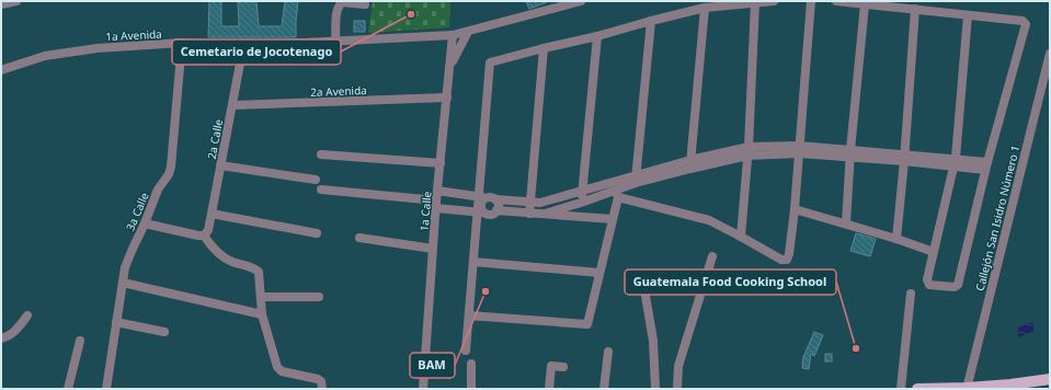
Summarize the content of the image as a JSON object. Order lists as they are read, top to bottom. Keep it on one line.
{"streets":{"street":["1a Avenida","2a Avenida","2a Calle","3a Calle","1a Calle","Callejón San Isidro Número 1"]},"crossings":[["1a Avenida","2a Calle"],["1a Avenida","3a Calle"],["1a Avenida","1a Calle"],["2a Avenida","2a Calle"],["2a Avenida","1a Calle"]],"places":["Cemetario de Jocotenago","BAM","Guatemala Food Cooking School"]}
